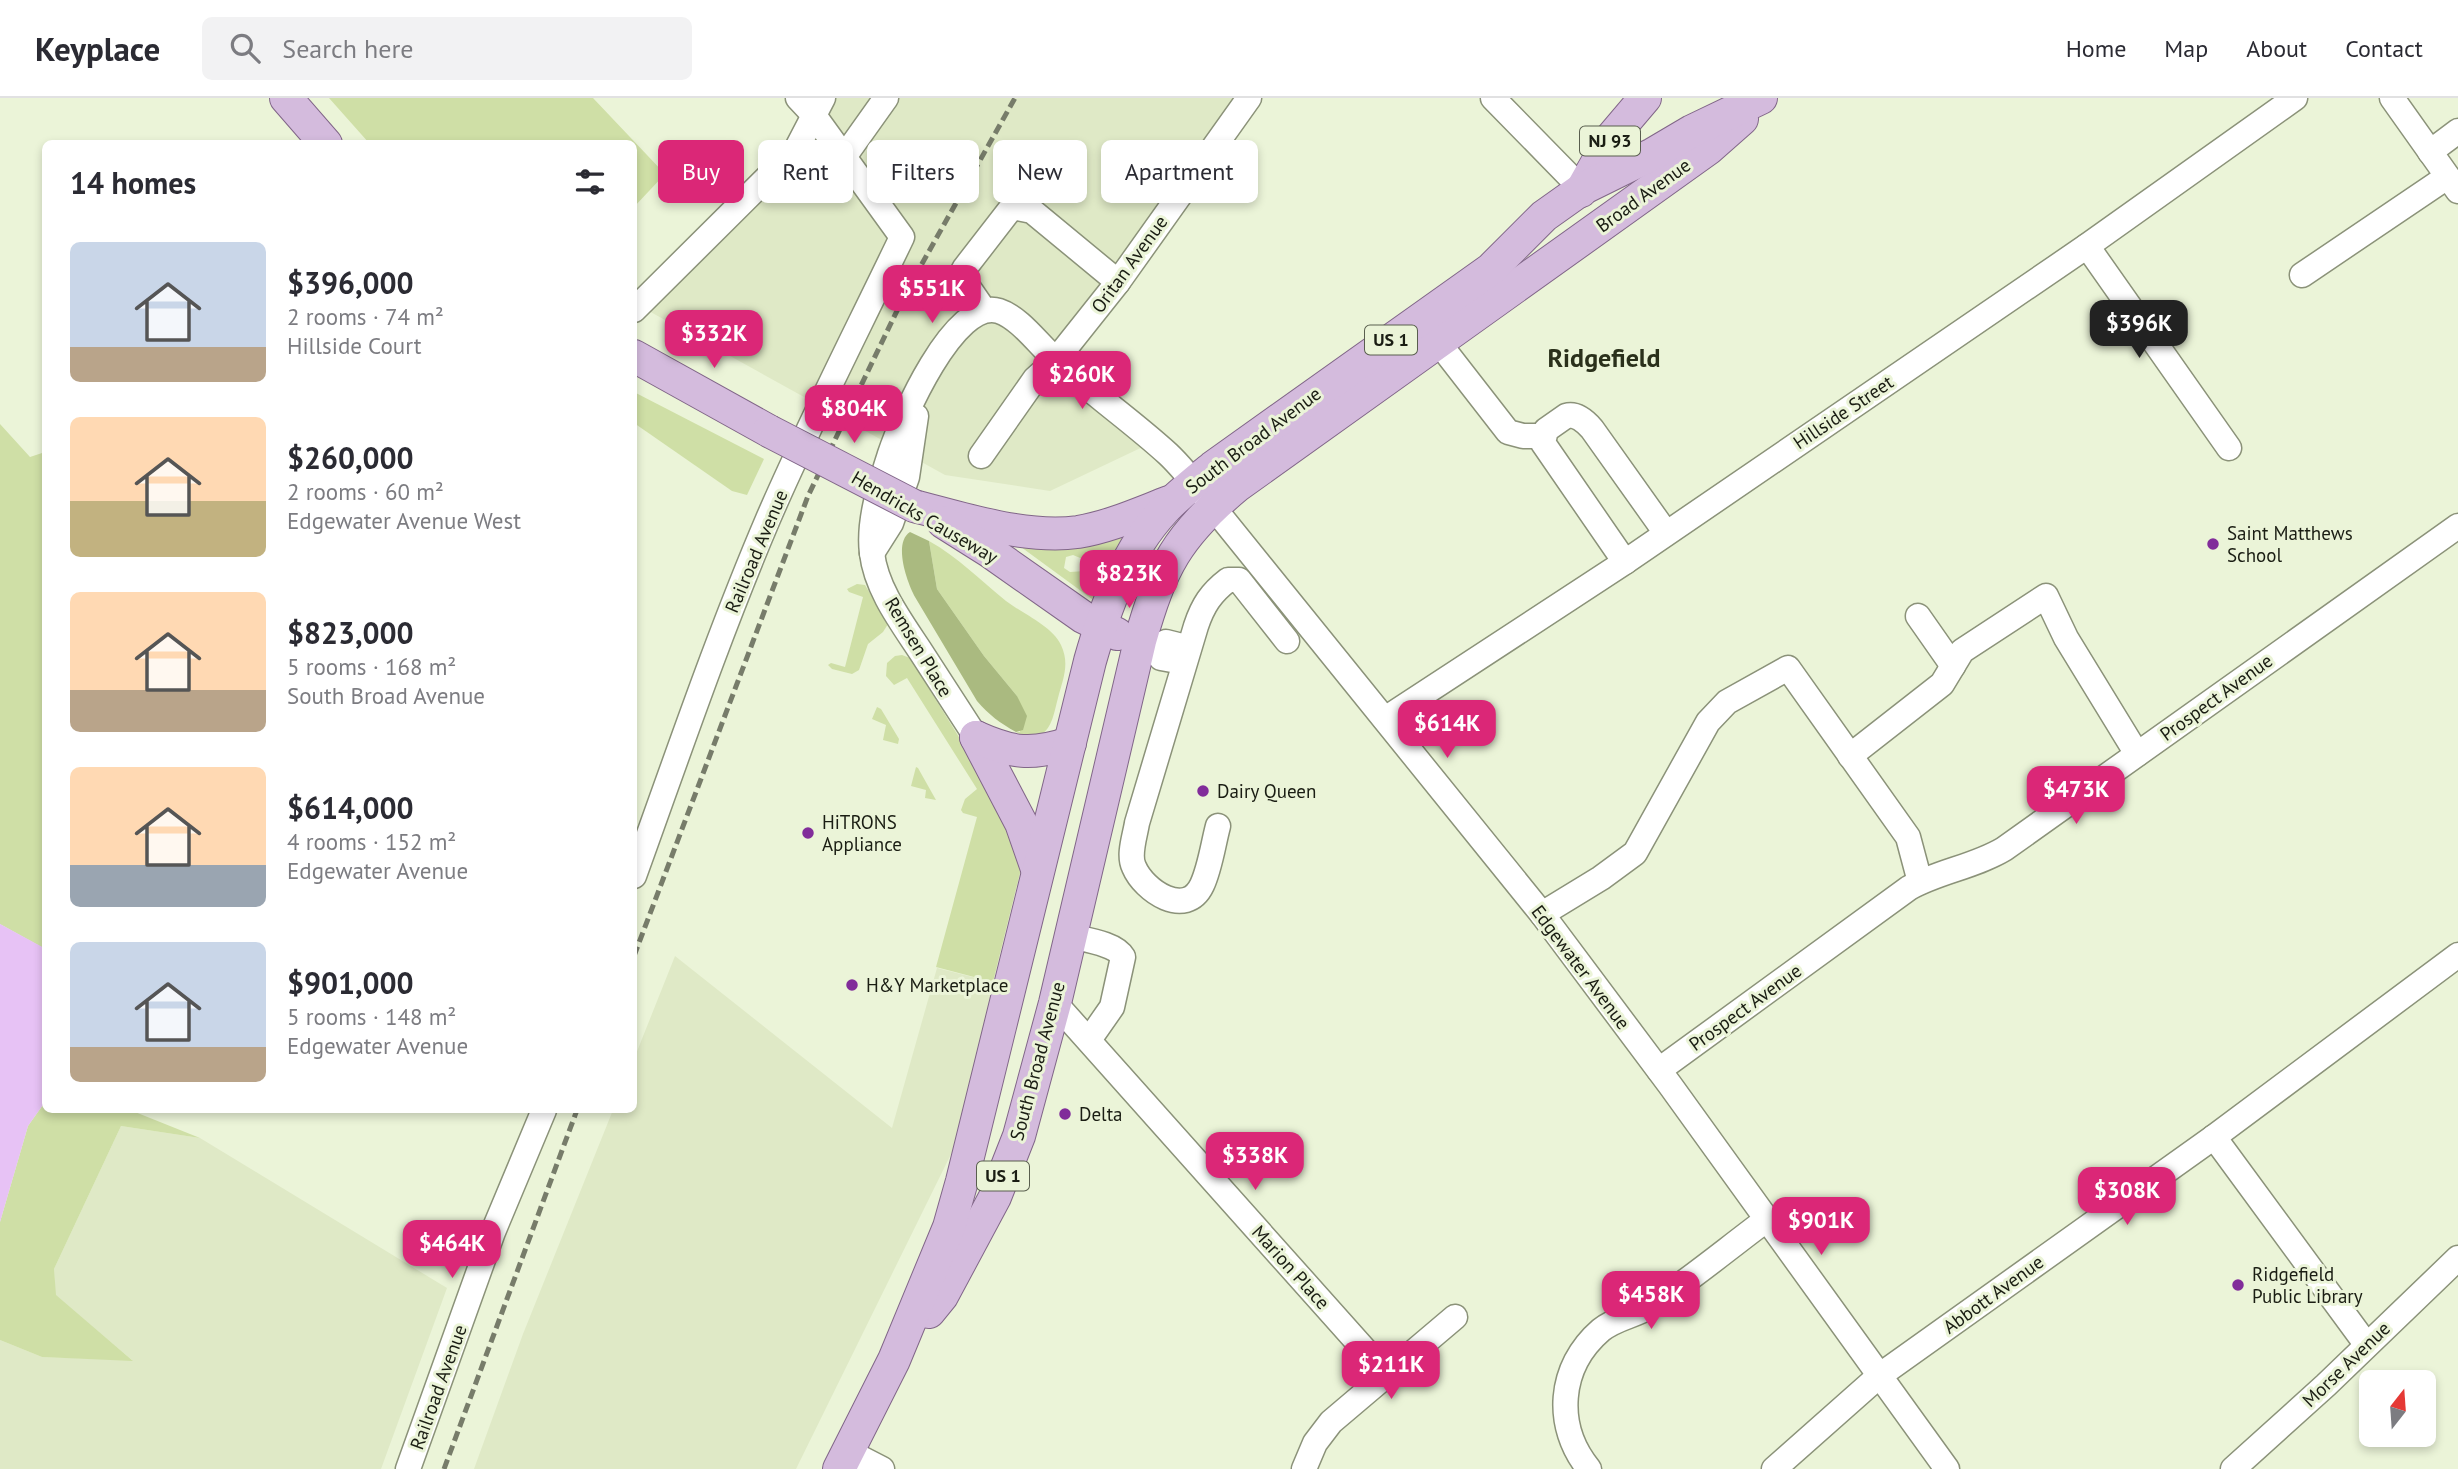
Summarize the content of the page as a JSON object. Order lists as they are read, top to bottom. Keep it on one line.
{"streets":{"main road":["NJ 93","Broad Avenue","US 1","South Broad Avenue","Hendricks Causeway"],"street":["Oritan Avenue","Hillside Street","Railroad Avenue","Remsen Place","Prospect Avenue","Edgewater Avenue","Marion Place","Abbott Avenue","Morse Avenue"]},"crossings":[["NJ 93","Broad Avenue"],["NJ 93","South Broad Avenue"],["Broad Avenue","South Broad Avenue"],["Oritan Avenue","Edgewater Avenue"],["US 1","South Broad Avenue"],["Hillside Street","Edgewater Avenue"],["South Broad Avenue","Hendricks Causeway"],["South Broad Avenue","Edgewater Avenue"],["South Broad Avenue","Marion Place"],["Remsen Place","Edgewater Avenue"],["Prospect Avenue","Edgewater Avenue"],["Edgewater Avenue","Abbott Avenue"]],"districts":["Ridgefield"],"places":["Saint Matthews School","Dairy Queen","HiTRONS Appliance","H&Y Marketplace","Delta","Ridgefield Public Library"],"north":"top","page":{"header":"Keyplace","search":"Search here","nav":["Home","Map","About","Contact"],"chip":["Buy","Rent","Filters","New","Apartment"],"heading":"14 homes","list":[{"name":"$396,000","note":"2 rooms · 74 m² · Hillside Court"},{"name":"$260,000","note":"2 rooms · 60 m² · Edgewater Avenue West"},{"name":"$823,000","note":"5 rooms · 168 m² · South Broad Avenue"},{"name":"$614,000","note":"4 rooms · 152 m² · Edgewater Avenue"},{"name":"$901,000","note":"5 rooms · 148 m² · Edgewater Avenue"}],"price":["$551K","$396K","$332K","$260K","$804K","$823K","$614K","$473K","$338K","$308K","$901K","$464K","$458K","$211K"]}}
